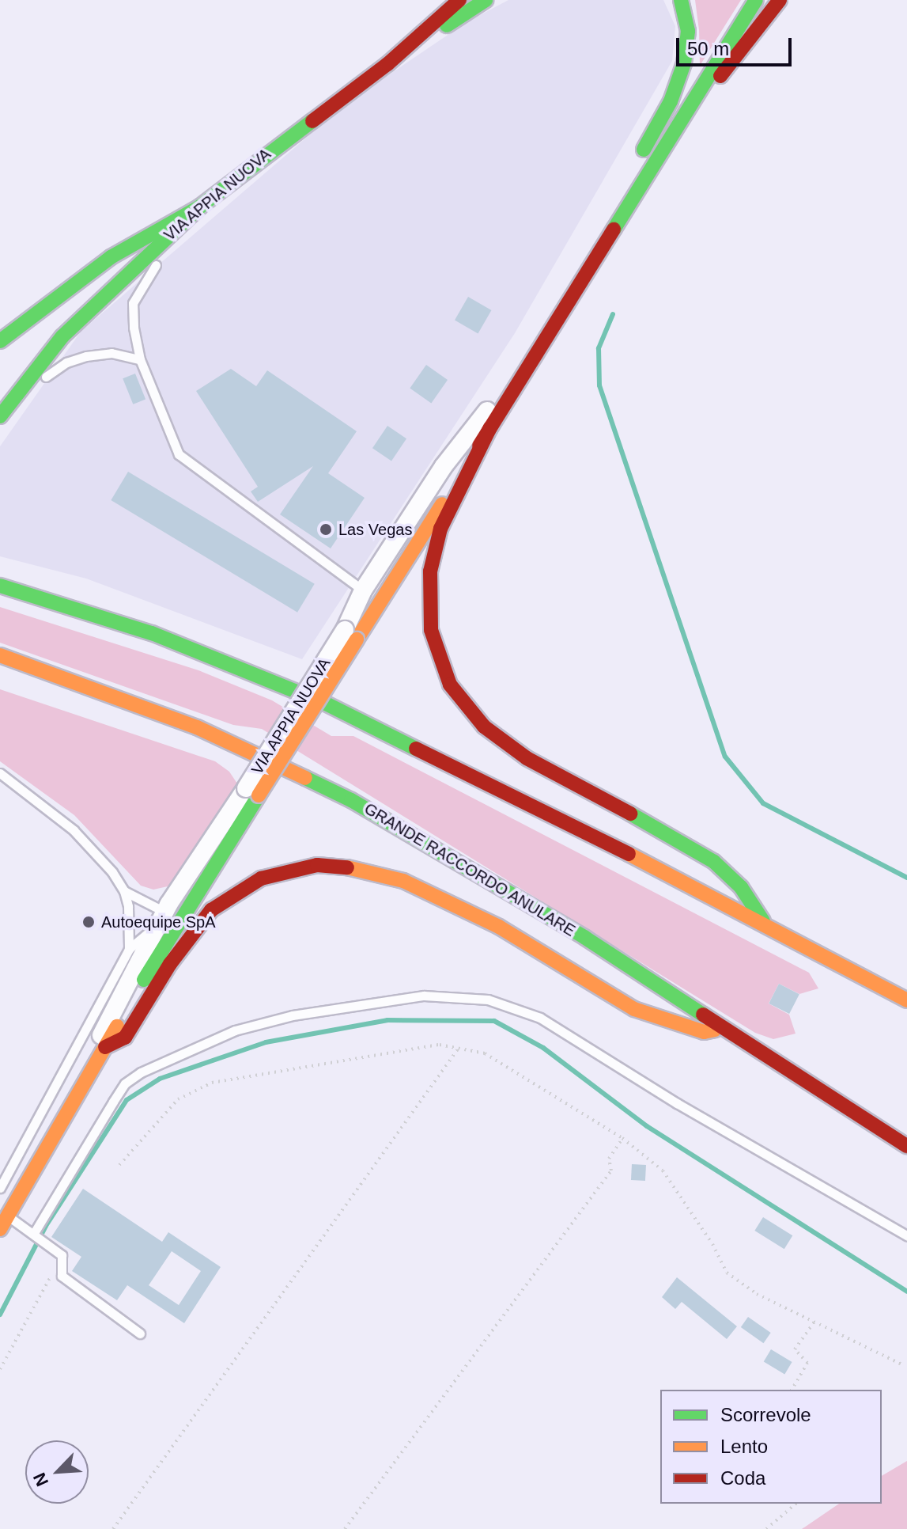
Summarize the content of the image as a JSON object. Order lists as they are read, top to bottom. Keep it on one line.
{"streets":{"main road":["VIA APPIA NUOVA","GRANDE RACCORDO ANULARE"]},"places":["Las Vegas","Autoequipe SpA"],"legend":["Scorrevole","Lento","Coda"],"scale_bar":"50 m","north":"bottom left"}
